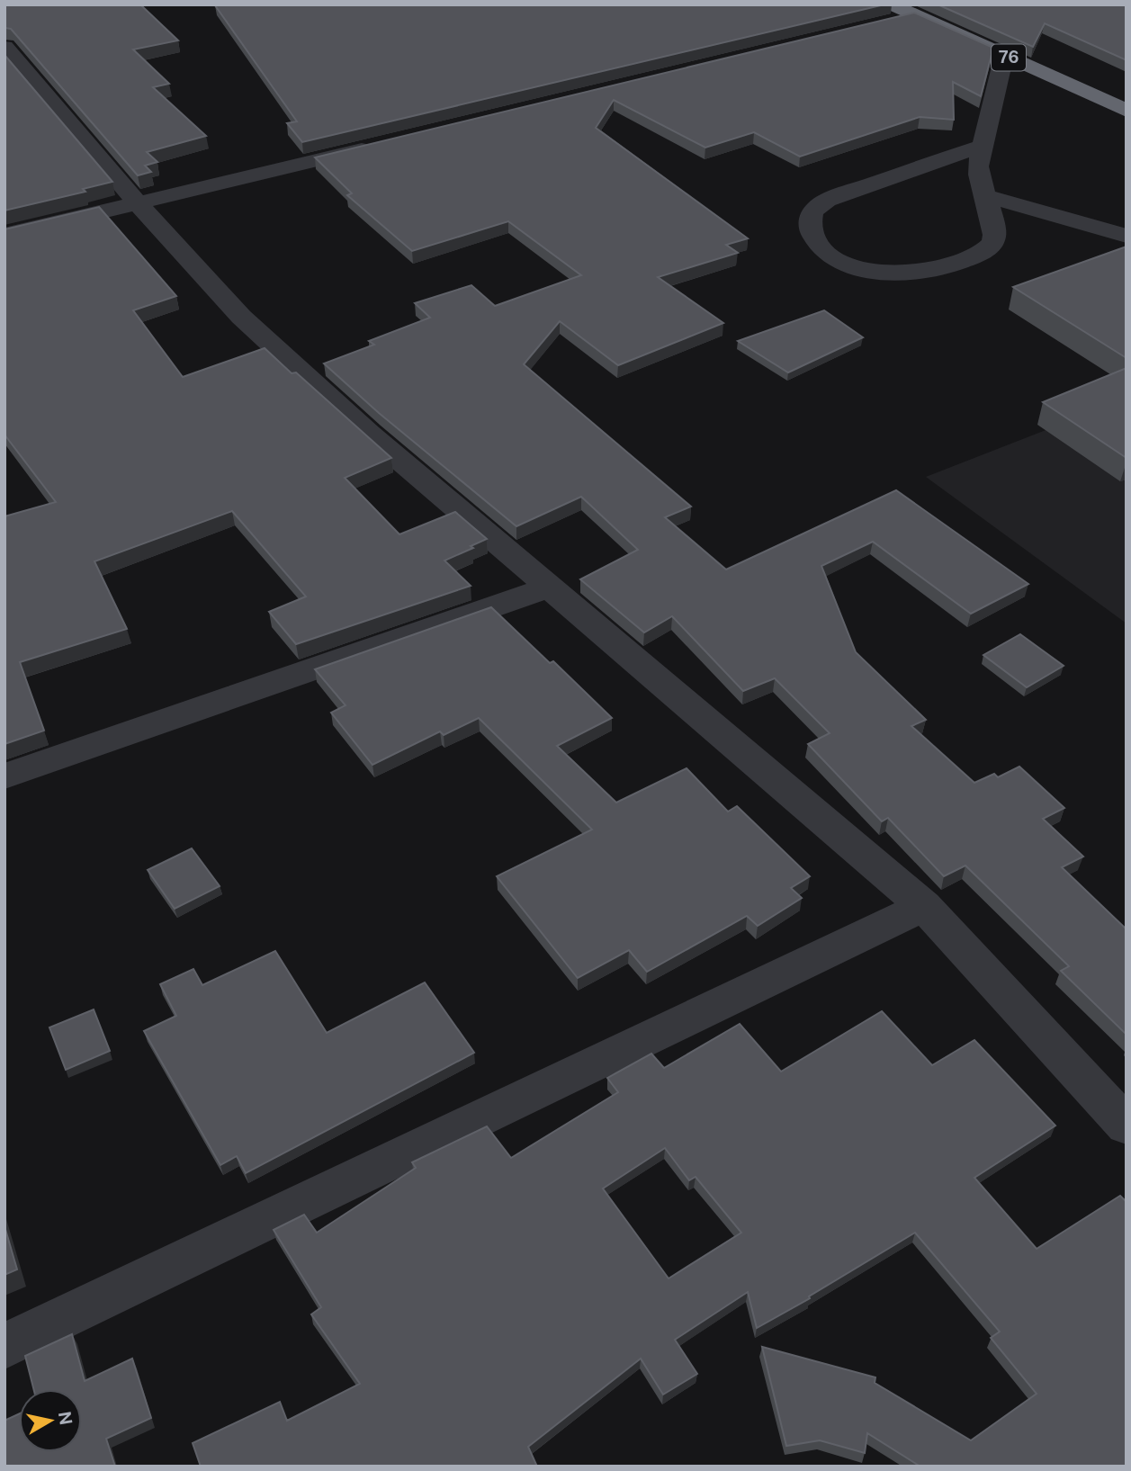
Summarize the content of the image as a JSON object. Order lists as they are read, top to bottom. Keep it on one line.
{"streets":{"highway":["76"]},"north":"right"}
